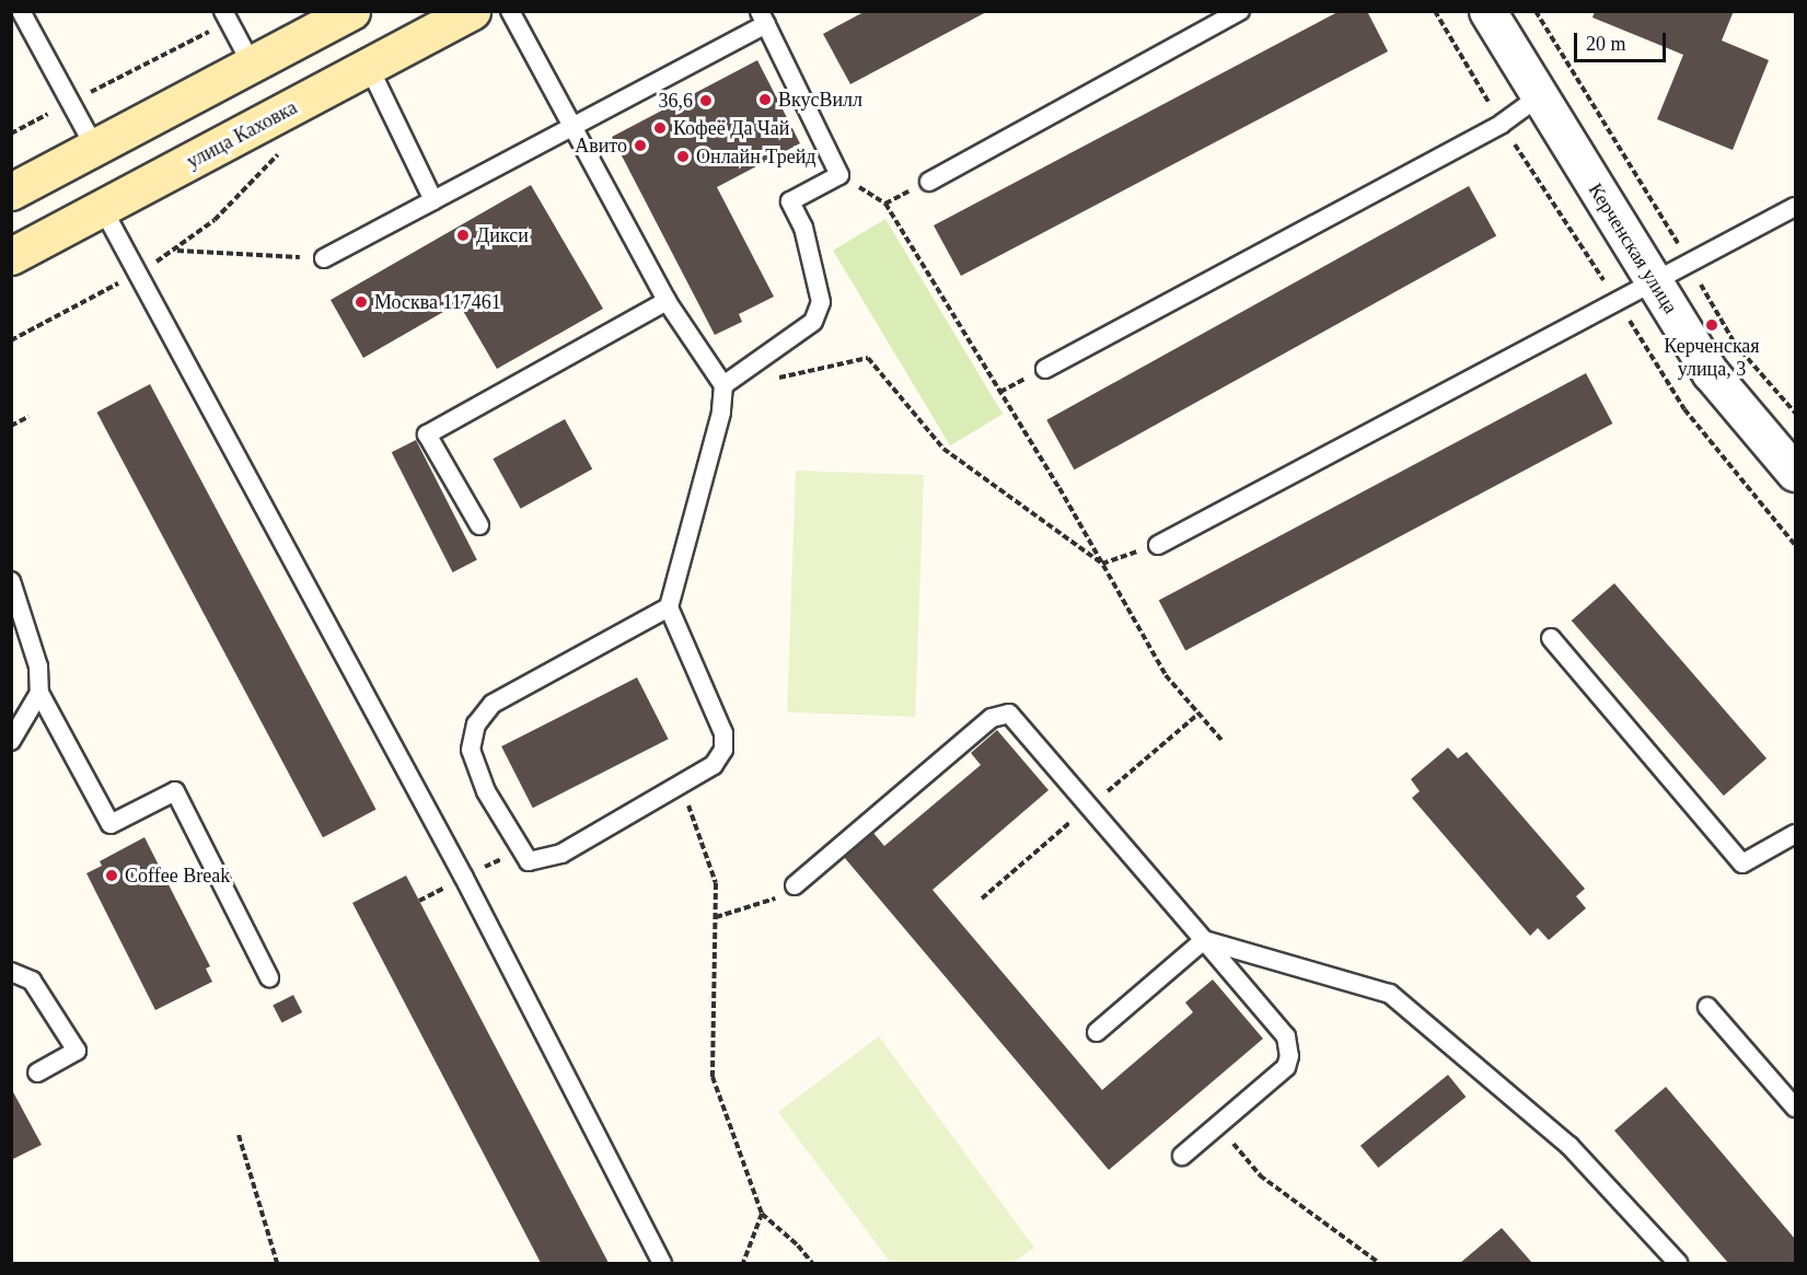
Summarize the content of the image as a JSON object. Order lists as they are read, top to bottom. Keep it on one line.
{"streets":{"main road":["улица Каховка"],"street":["Керченская улица"]},"places":["ВкусВилл","36,6","Кофеё Да Чай","Авито","Онлайн Трейд","Дикси","Москва 117461","Керченская улица, 3","Coffee Break"],"scale_bar":"20 m"}
